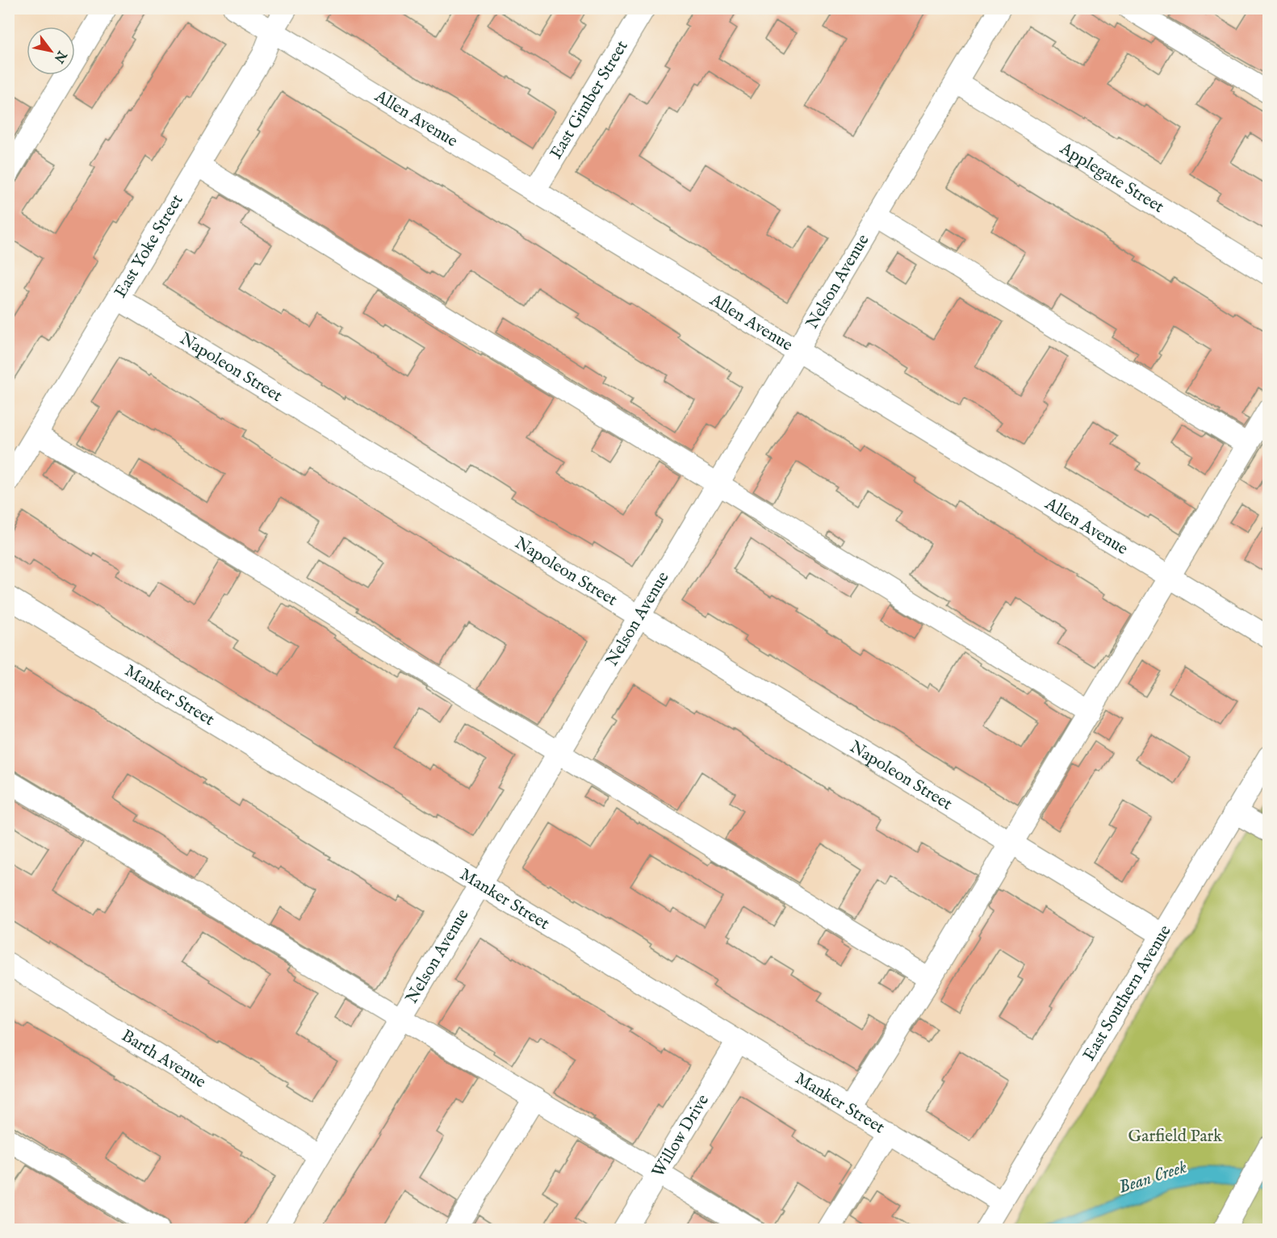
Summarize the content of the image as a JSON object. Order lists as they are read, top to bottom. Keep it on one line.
{"streets":{"street":["East Gimber Street","Allen Avenue","Applegate Street","East Yoke Street","Nelson Avenue","Napoleon Street","Manker Street","East Southern Avenue","Barth Avenue","Willow Drive"]},"crossings":[["East Gimber Street","Allen Avenue"],["Allen Avenue","East Yoke Street"],["Allen Avenue","Nelson Avenue"],["Applegate Street","Nelson Avenue"],["East Yoke Street","Napoleon Street"],["Nelson Avenue","Napoleon Street"],["Nelson Avenue","Manker Street"],["Nelson Avenue","Barth Avenue"],["Napoleon Street","East Southern Avenue"],["Manker Street","East Southern Avenue"],["Manker Street","Willow Drive"]],"water":["Bean Creek"],"parks":["Garfield Park"],"north":"bottom right"}
